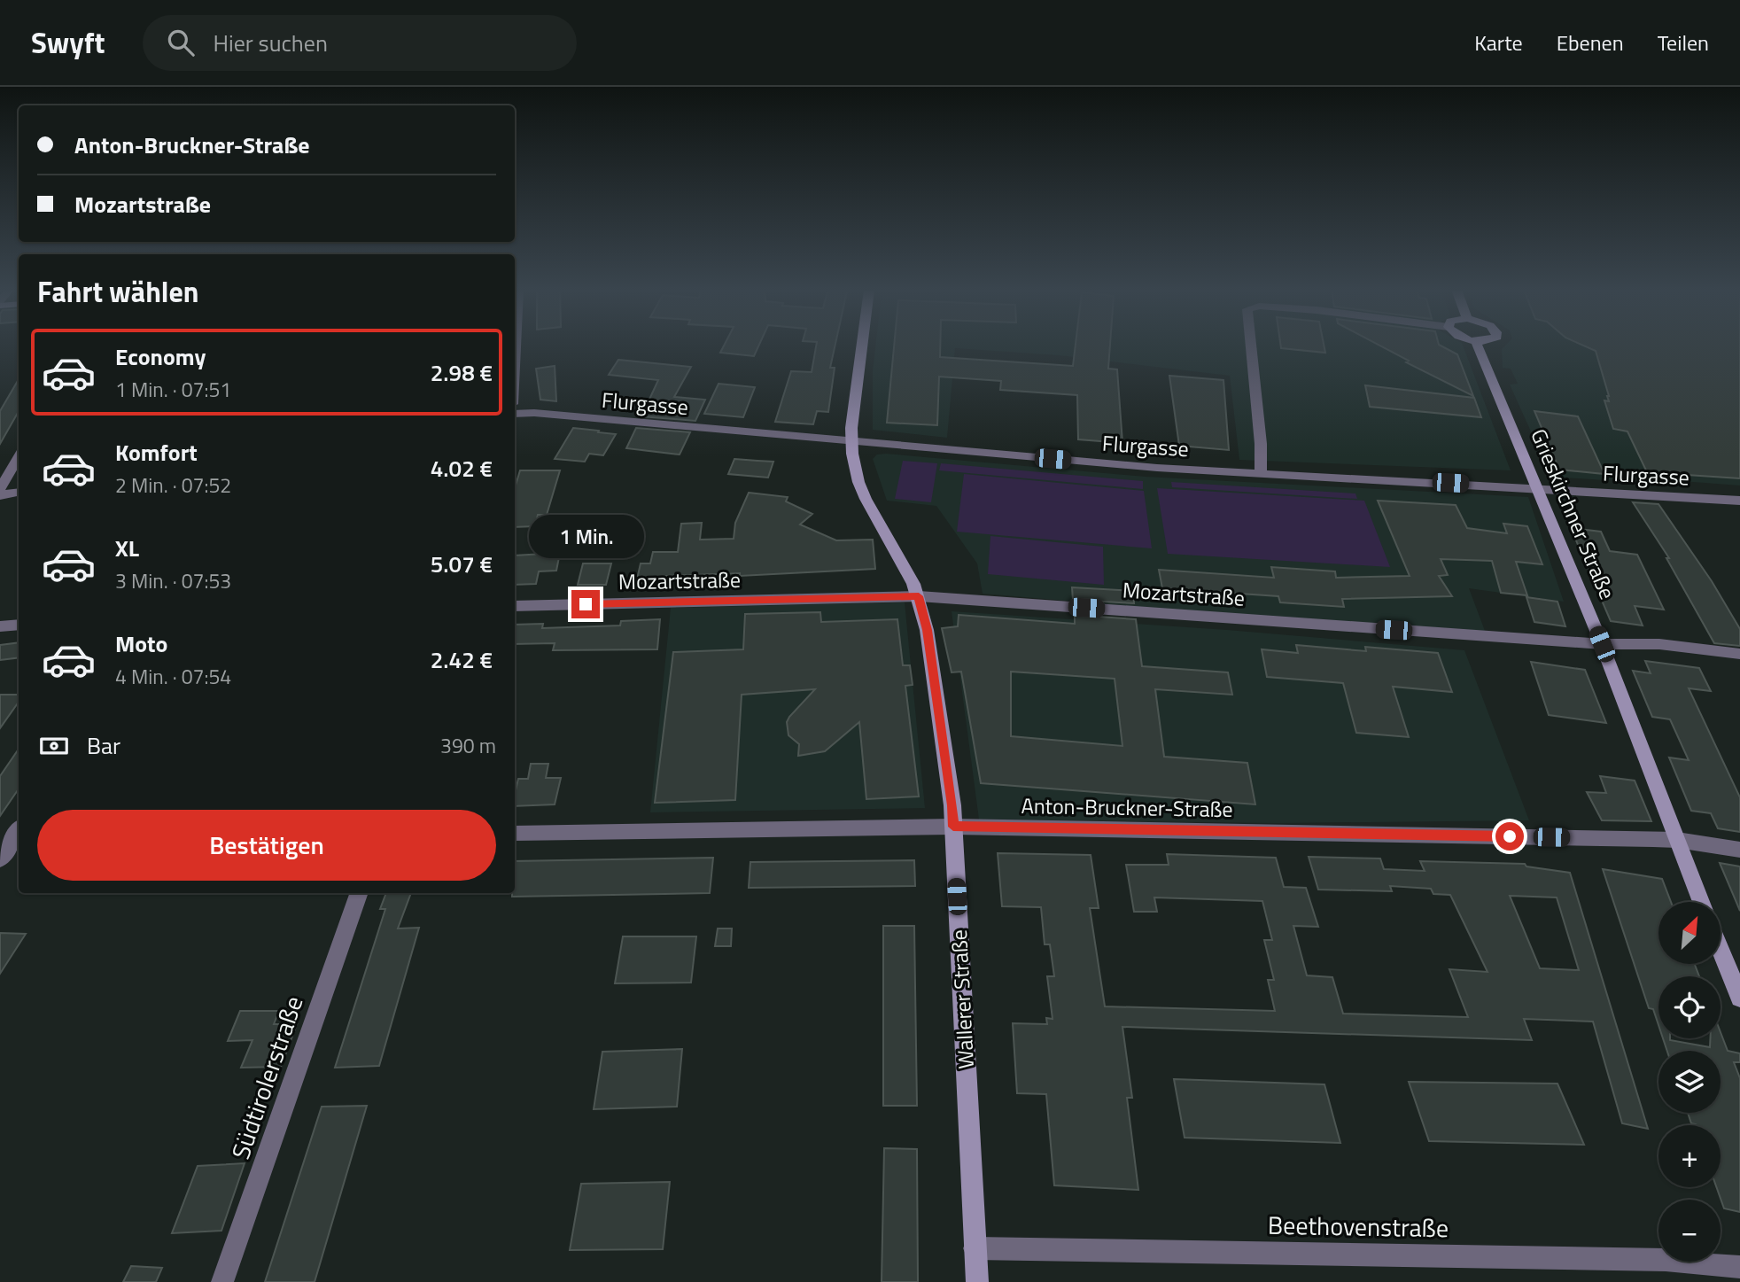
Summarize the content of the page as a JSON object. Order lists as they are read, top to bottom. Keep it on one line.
{"streets":{"street":["Flurgasse","Grieskirchner Straße","Mozartstraße","Anton-Bruckner-Straße","Wallerer Straße","Südtirolerstraße","Beethovenstraße"]},"crossings":[["Flurgasse","Grieskirchner Straße"],["Flurgasse","Wallerer Straße"],["Grieskirchner Straße","Mozartstraße"],["Grieskirchner Straße","Anton-Bruckner-Straße"],["Mozartstraße","Wallerer Straße"],["Anton-Bruckner-Straße","Wallerer Straße"],["Wallerer Straße","Beethovenstraße"]],"north":"top right","page":{"header":"Swyft","search":"Hier suchen","nav":["Karte","Ebenen","Teilen"],"banner":["Anton-Bruckner-Straße","Mozartstraße"],"heading":"Fahrt wählen","list":[{"name":"Economy","note":"1 Min. · 07:51","value":"2.98 €"},{"name":"Komfort","note":"2 Min. · 07:52","value":"4.02 €"},{"name":"XL","note":"3 Min. · 07:53","value":"5.07 €"},{"name":"Moto","note":"4 Min. · 07:54","value":"2.42 €"}],"bubble":"1 Min.","pay":["Bar","390 m"],"buttons":"Bestätigen","map_buttons":["+","−"]}}
